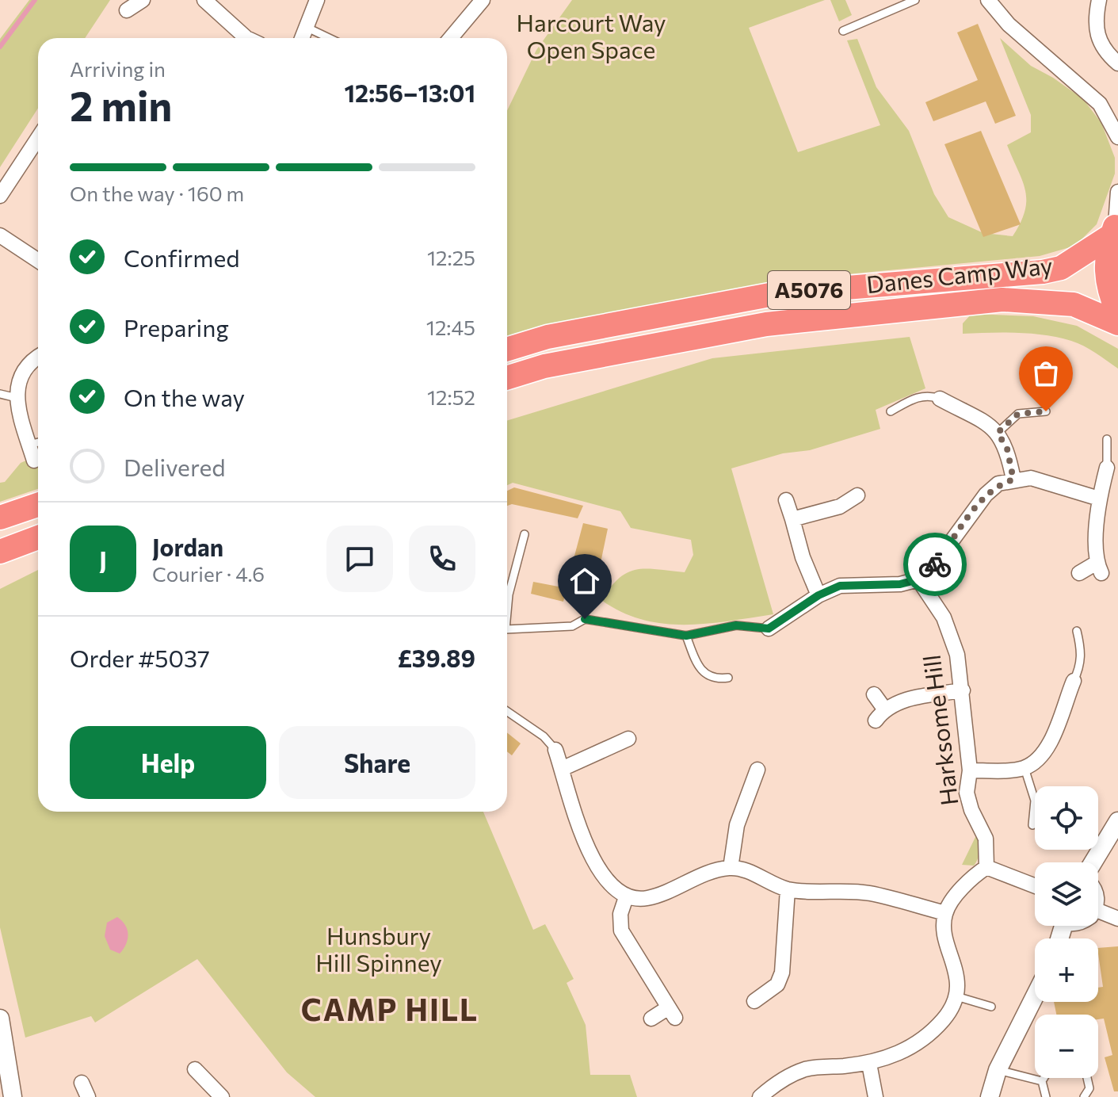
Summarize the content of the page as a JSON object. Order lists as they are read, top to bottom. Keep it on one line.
{"streets":{"highway":["Danes Camp Way","A5076"],"street":["Harksome Hill"]},"districts":["CAMP HILL"],"parks":["Harcourt Way Open Space","Hunsbury Hill Spinney"],"page":{"heading":["2 min","Arriving in","12:56–13:01"],"panel":["Jordan","Courier · 4.6","Order #5037","£39.89"],"bar":"On the way · 160 m","list":[["Confirmed","12:25"],["Preparing","12:45"],["On the way","12:52"],"Delivered"],"round":"J","buttons":["Help","Share"],"map_buttons":["+","−"]}}
